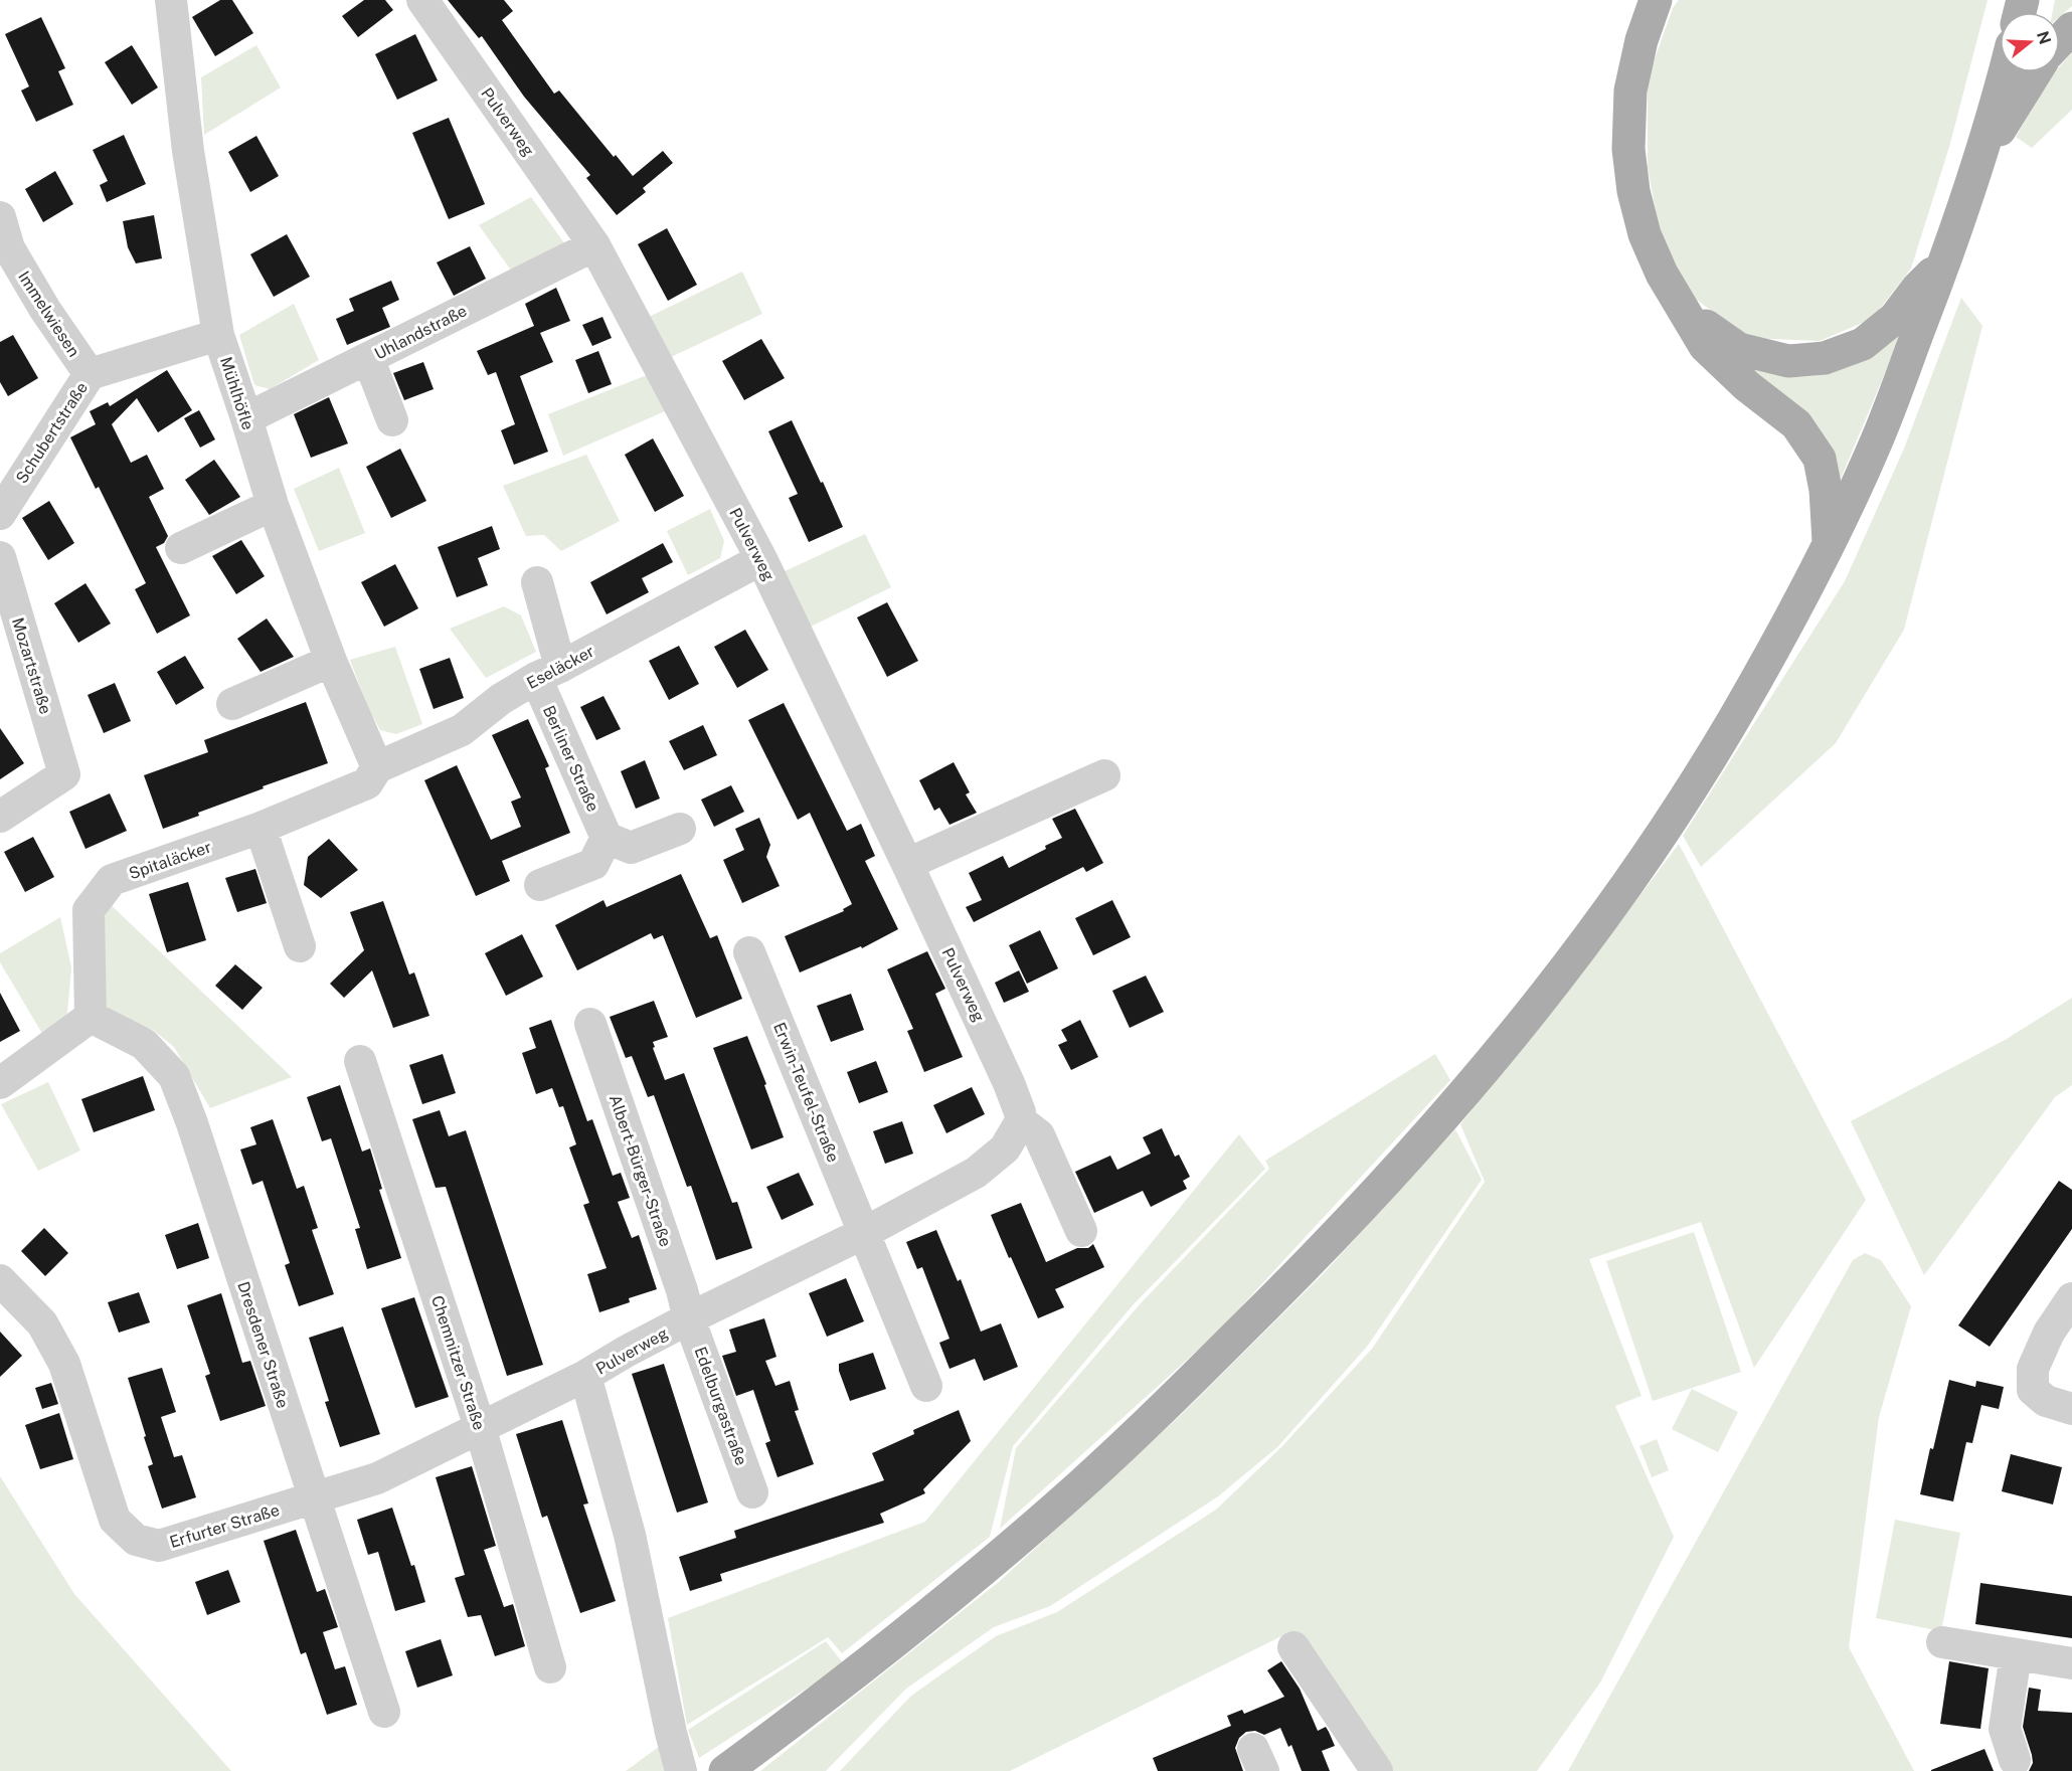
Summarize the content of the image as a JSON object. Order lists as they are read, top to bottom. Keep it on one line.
{"streets":{"street":["Pulverweg","Immelwiesen","Uhlandstraße","Mühlhöfle","Schubertstraße","Mozartstraße","Eseläcker","Berliner Straße","Spitaläcker","Erwin-Teufel-Straße","Albert-Bürger-Straße","Dresdener Straße","Chemnitzer Straße","Edelburgastraße","Erfurter Straße"]},"crossings":[["Pulverweg","Uhlandstraße"],["Pulverweg","Eseläcker"],["Pulverweg","Erwin-Teufel-Straße"],["Pulverweg","Albert-Bürger-Straße"],["Pulverweg","Edelburgastraße"],["Pulverweg","Erfurter Straße"],["Immelwiesen","Schubertstraße"],["Uhlandstraße","Mühlhöfle"],["Mühlhöfle","Schubertstraße"],["Mühlhöfle","Eseläcker"],["Mühlhöfle","Spitaläcker"],["Eseläcker","Berliner Straße"],["Eseläcker","Spitaläcker"],["Spitaläcker","Dresdener Straße"],["Albert-Bürger-Straße","Edelburgastraße"],["Dresdener Straße","Erfurter Straße"],["Chemnitzer Straße","Erfurter Straße"]],"north":"right"}
